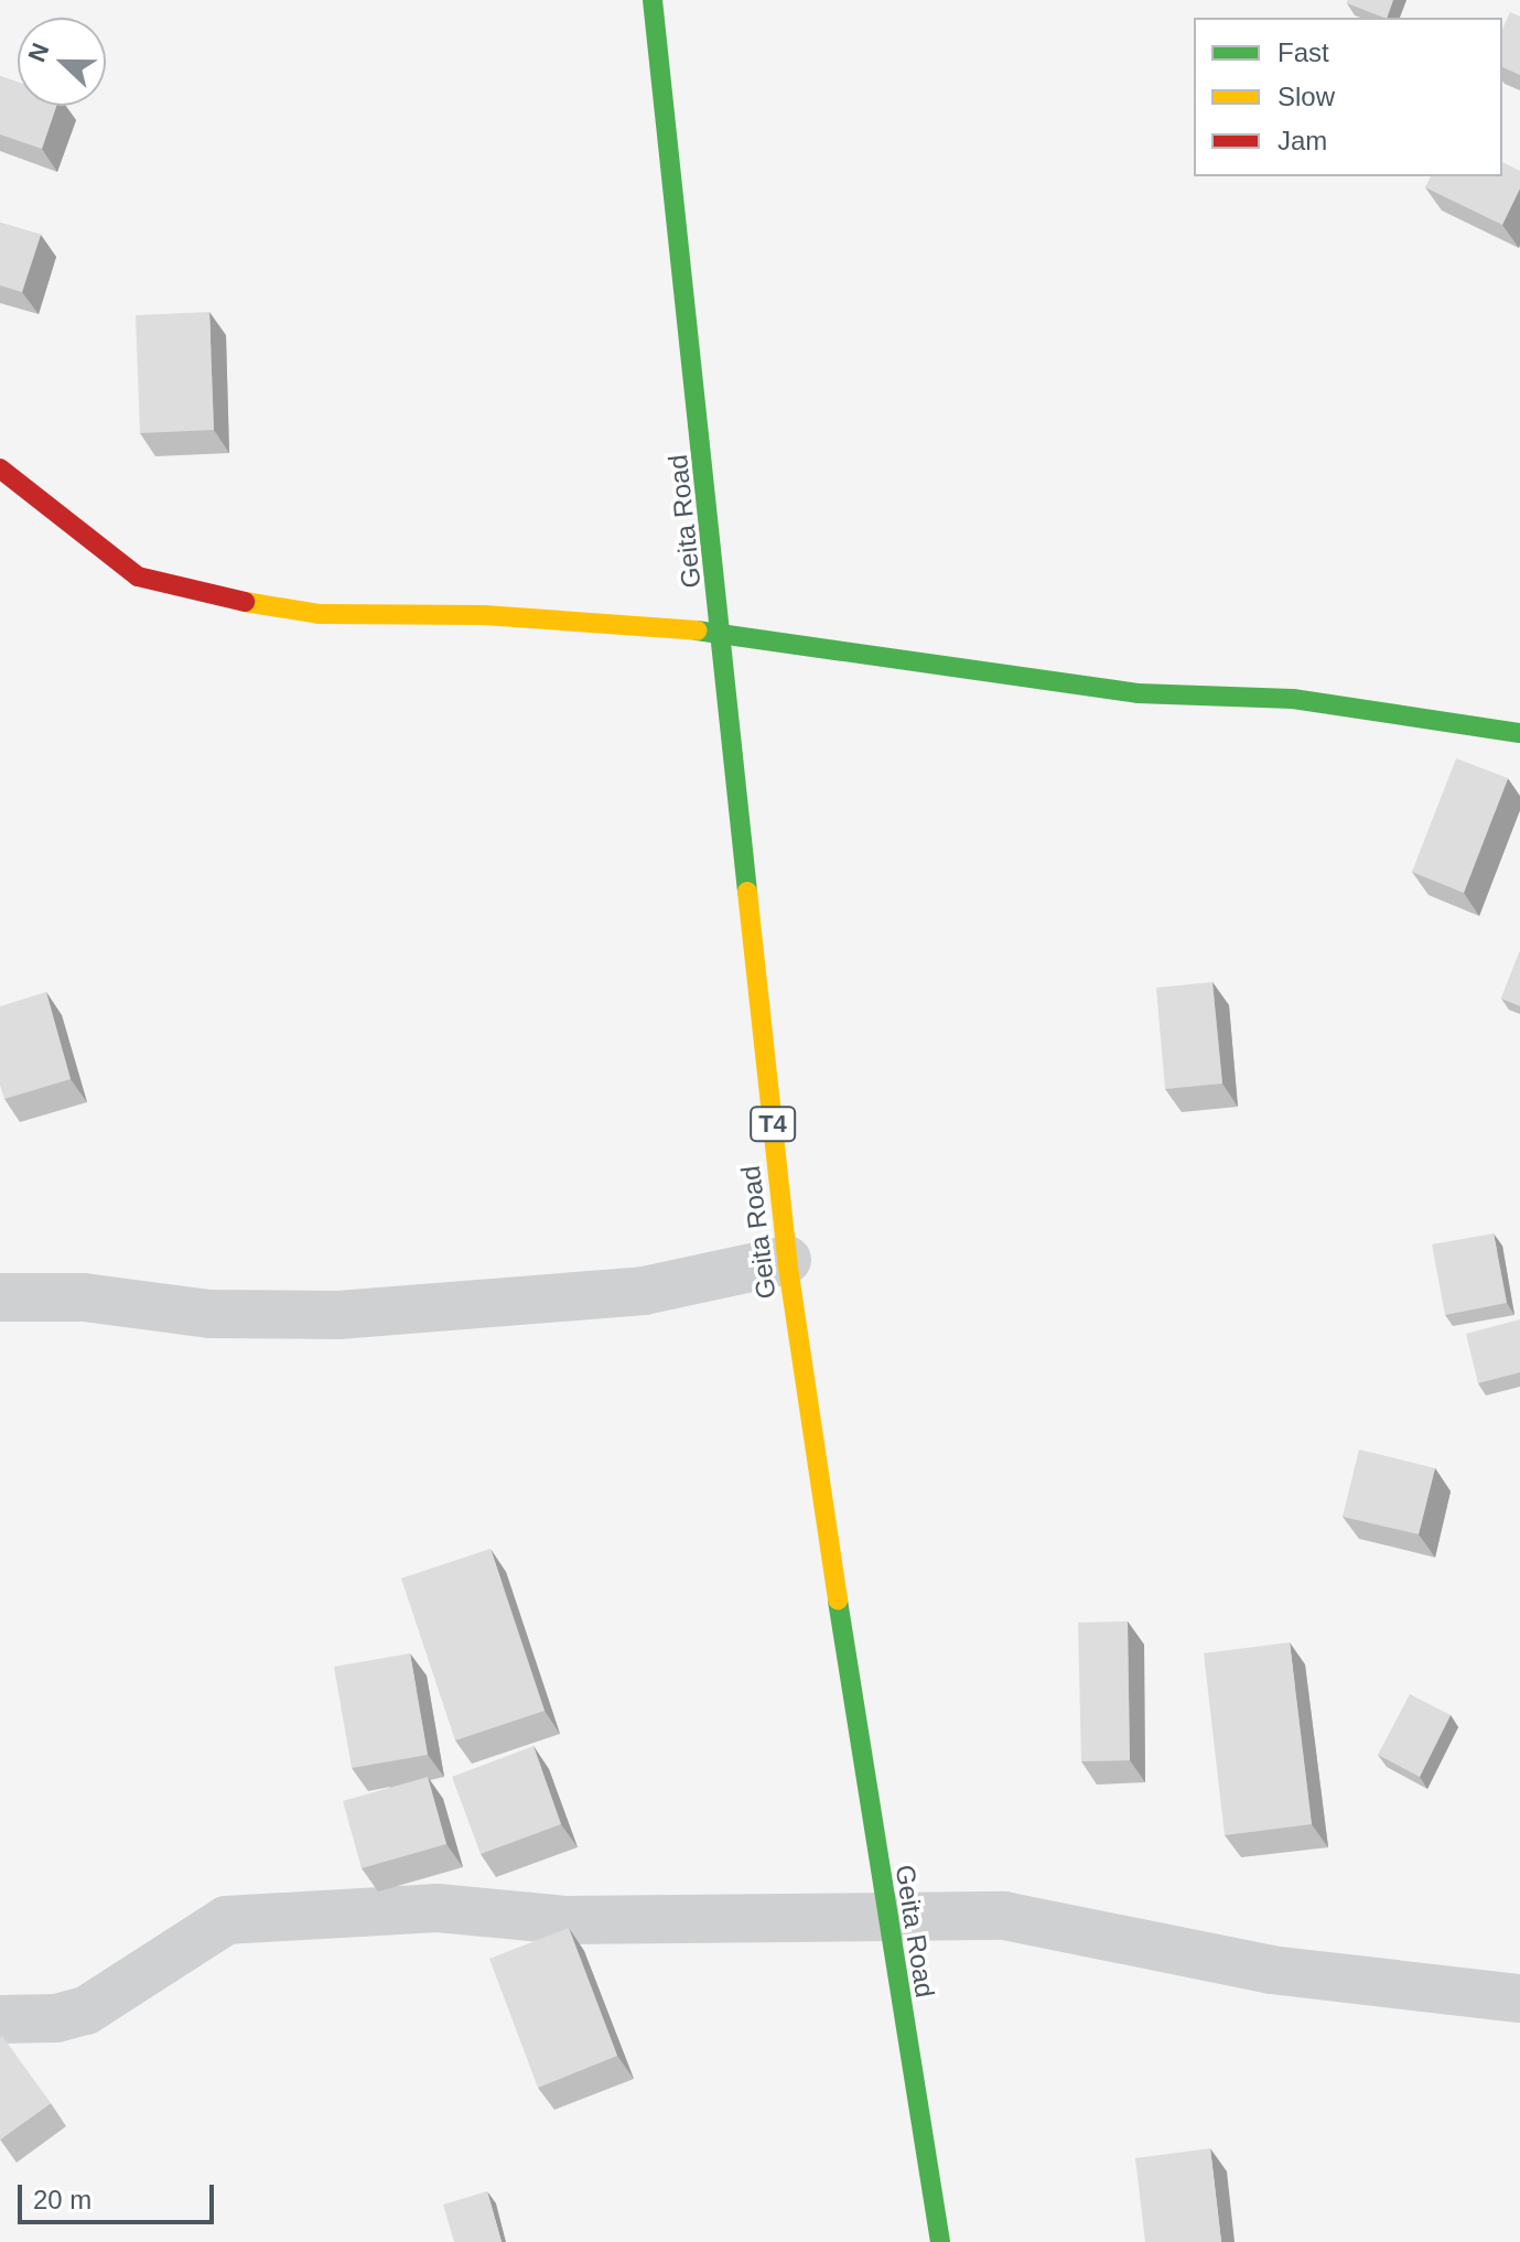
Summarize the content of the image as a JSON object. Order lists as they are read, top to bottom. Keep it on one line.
{"streets":{"main road":["Geita Road","T4"]},"legend":["Fast","Slow","Jam"],"scale_bar":"20 m","north":"left"}
